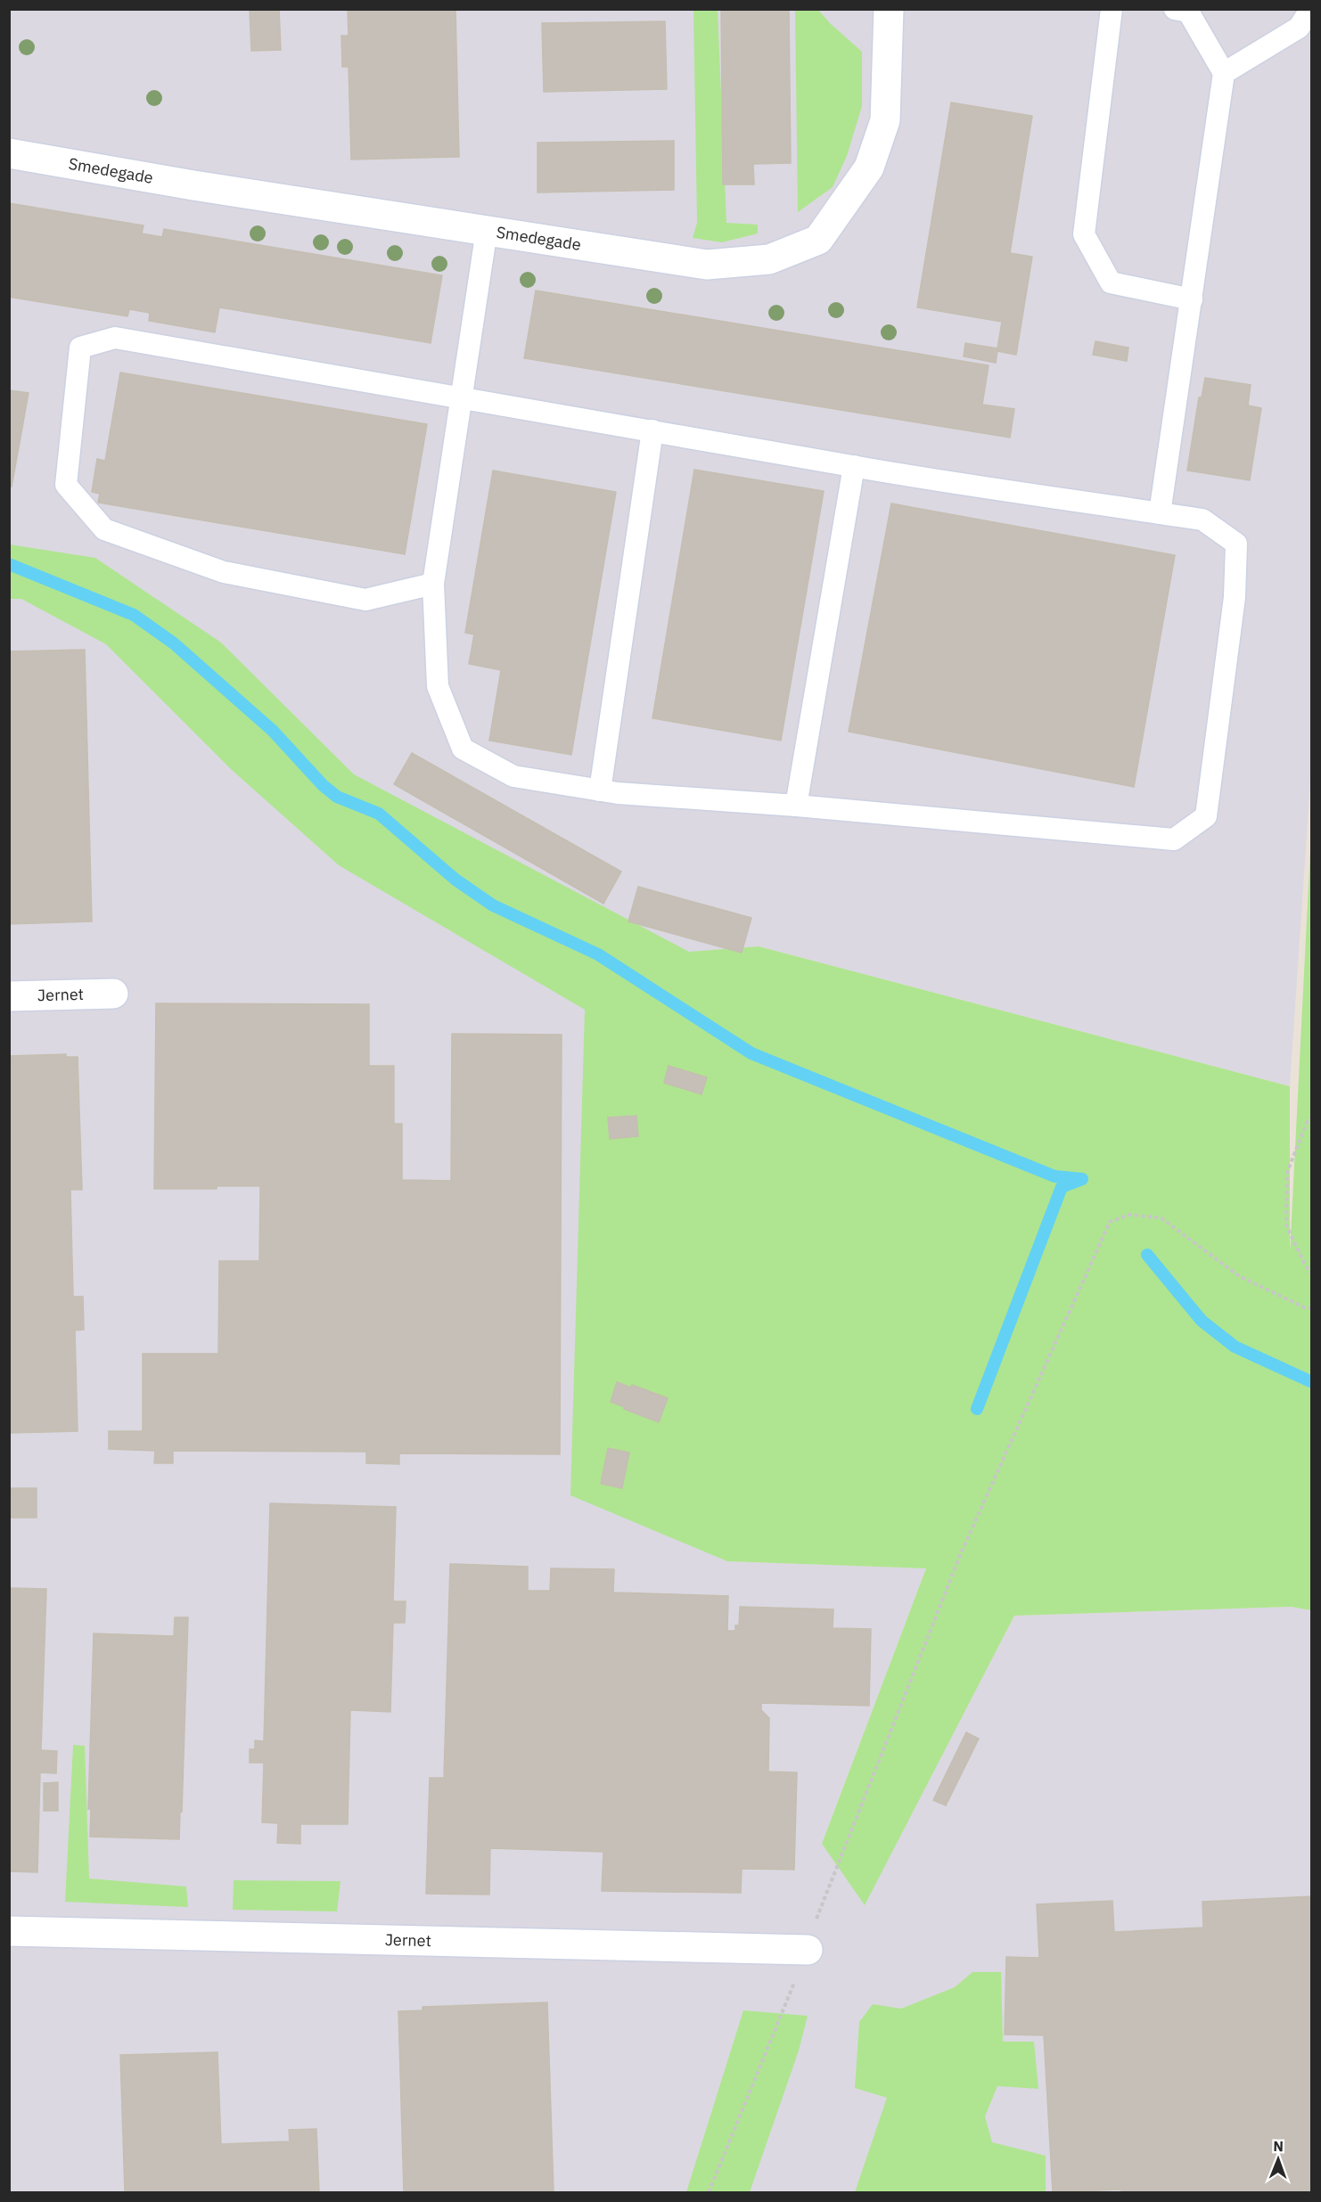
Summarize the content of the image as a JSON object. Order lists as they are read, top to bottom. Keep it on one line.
{"streets":{"street":["Smedegade","Jernet"]},"north":"top"}
